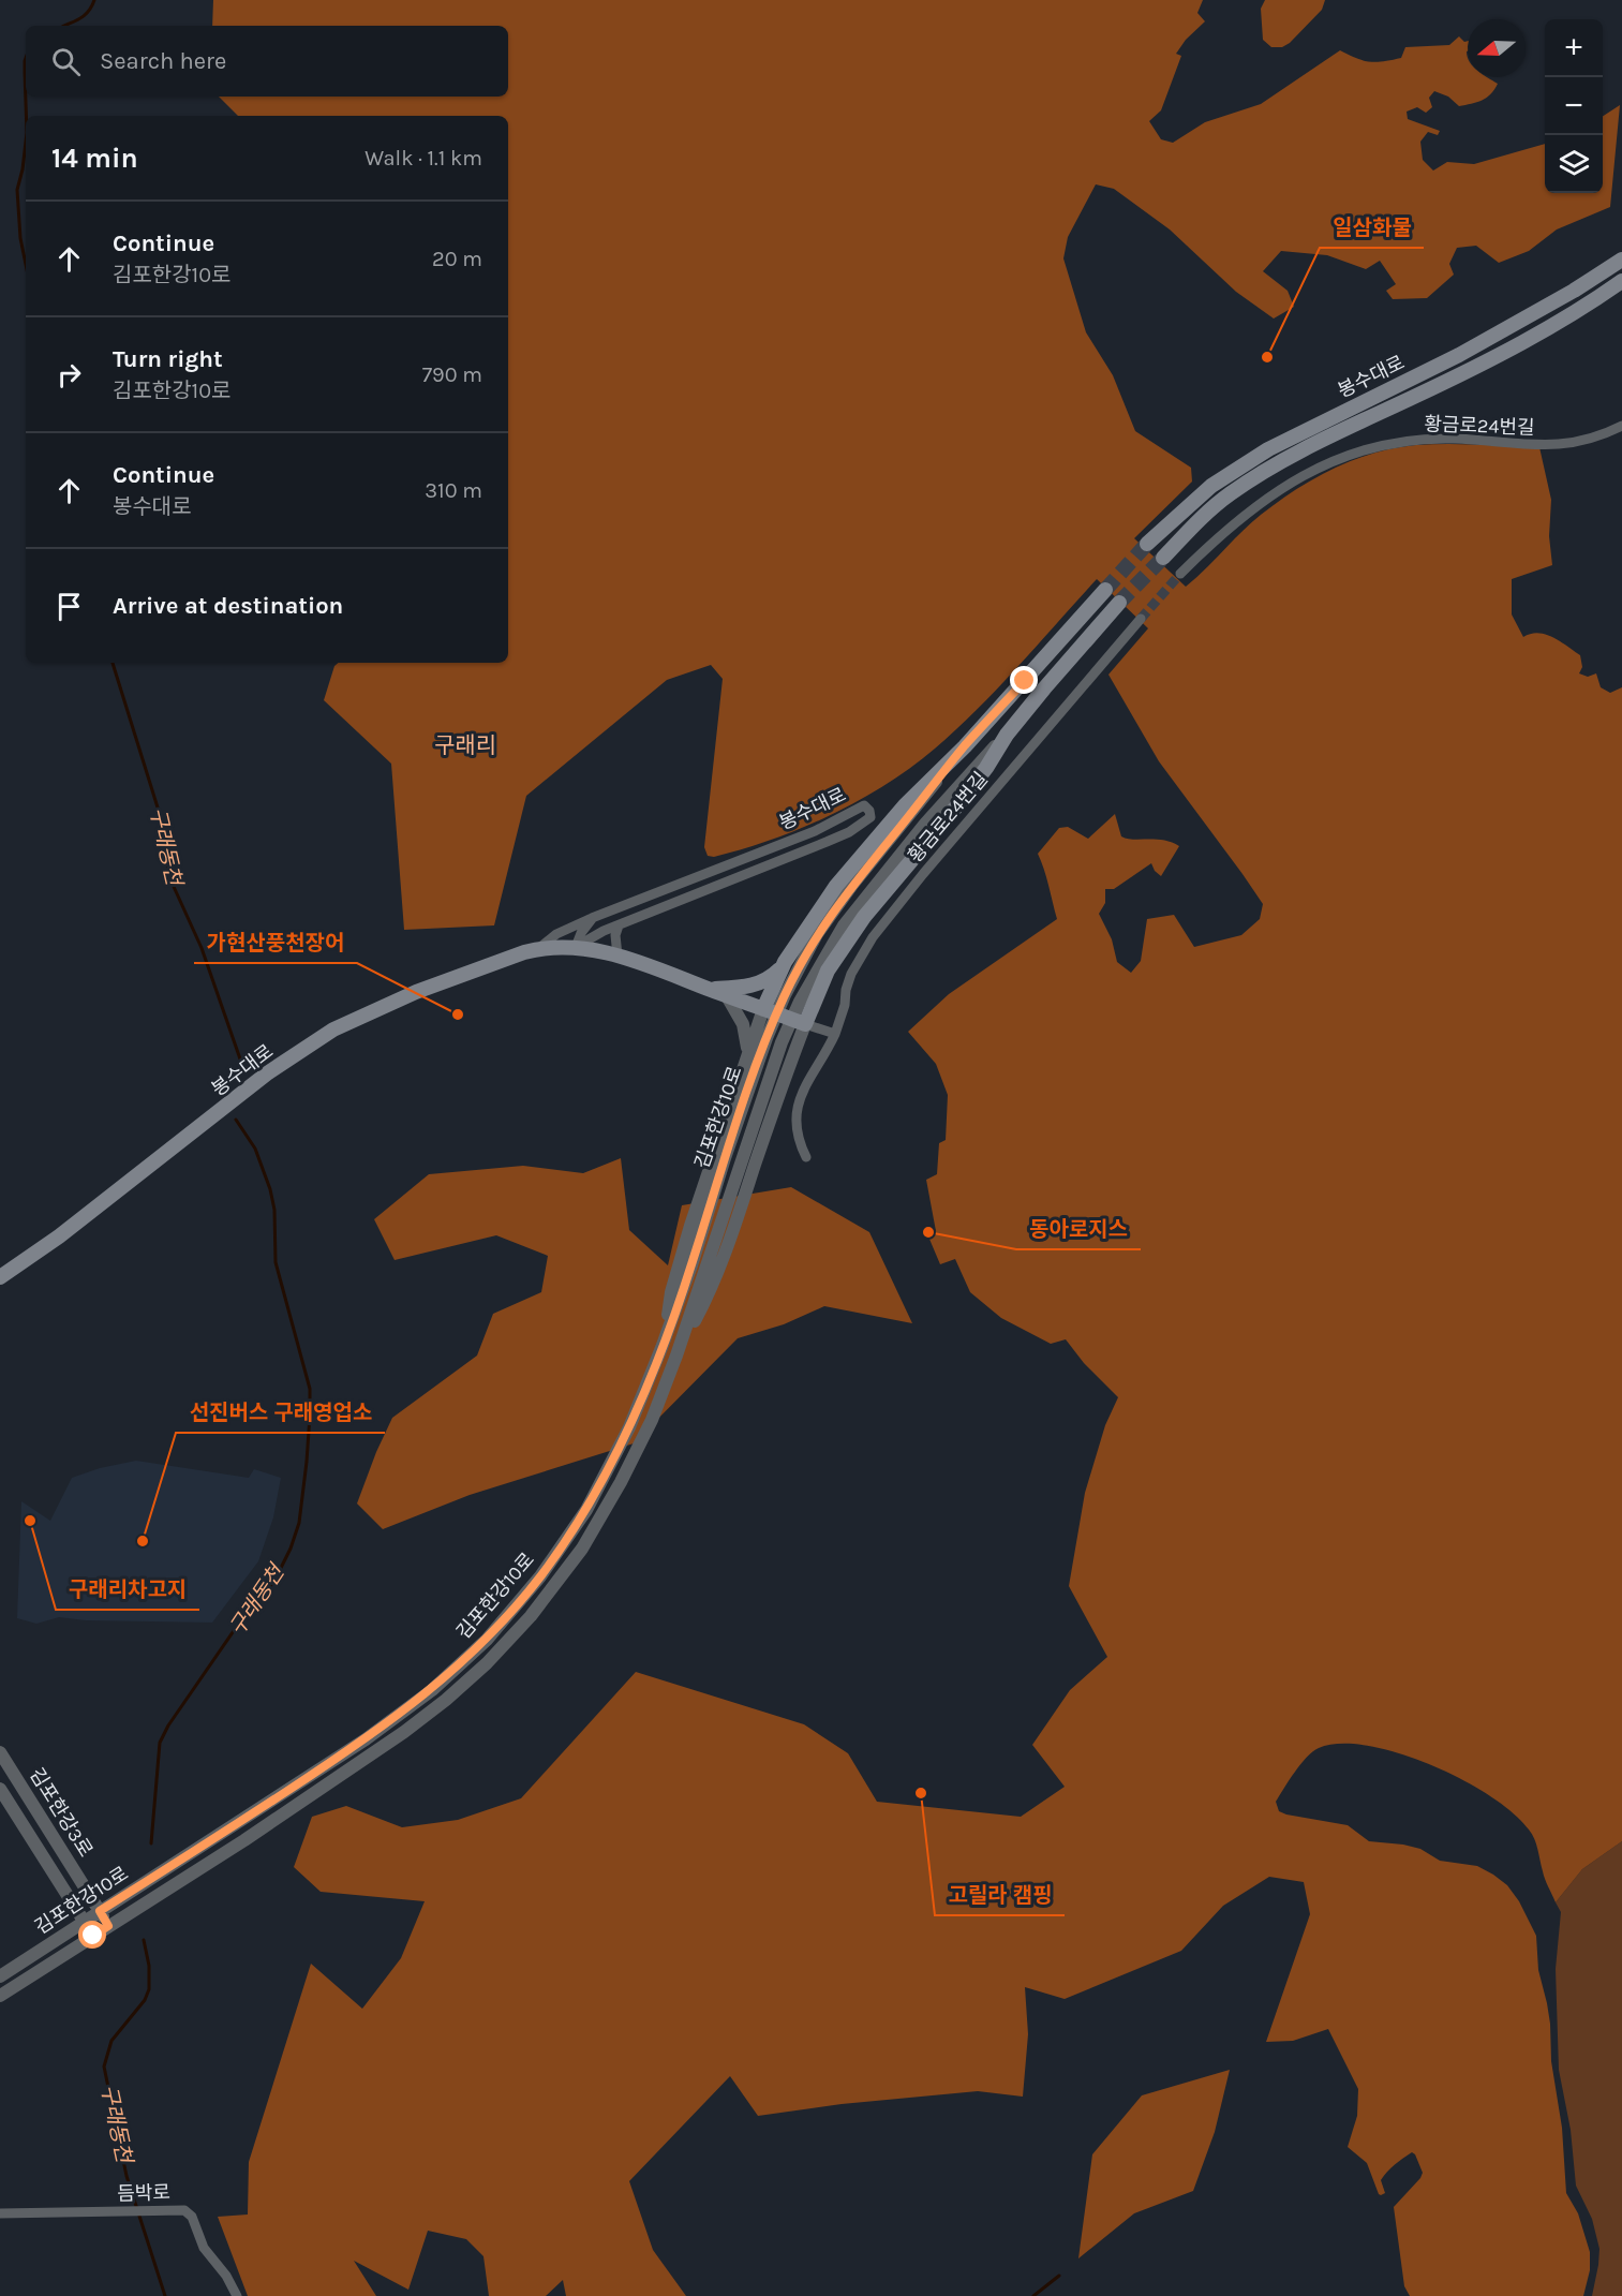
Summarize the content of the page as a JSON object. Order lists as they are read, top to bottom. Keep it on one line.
{"streets":{"main road":["봉수대로"],"street":["황금로24번길","김포한강10로","김포한강3로","듬박로"]},"crossings":[["김포한강10로","김포한강3로"]],"districts":["구래리"],"water":["구래동천"],"places":["일삼화물","가현산풍천장어","동아로지스","구래리차고지","선진버스 구래영업소","고릴라 캠핑"],"north":"left","page":{"map_buttons":["+","−"],"search":"Search here","heading":["14 min","Walk · 1.1 km"],"list":[["Continue","김포한강10로","20 m"],["Turn right","김포한강10로","790 m"],["Continue","봉수대로","310 m"],"Arrive at destination"]}}
